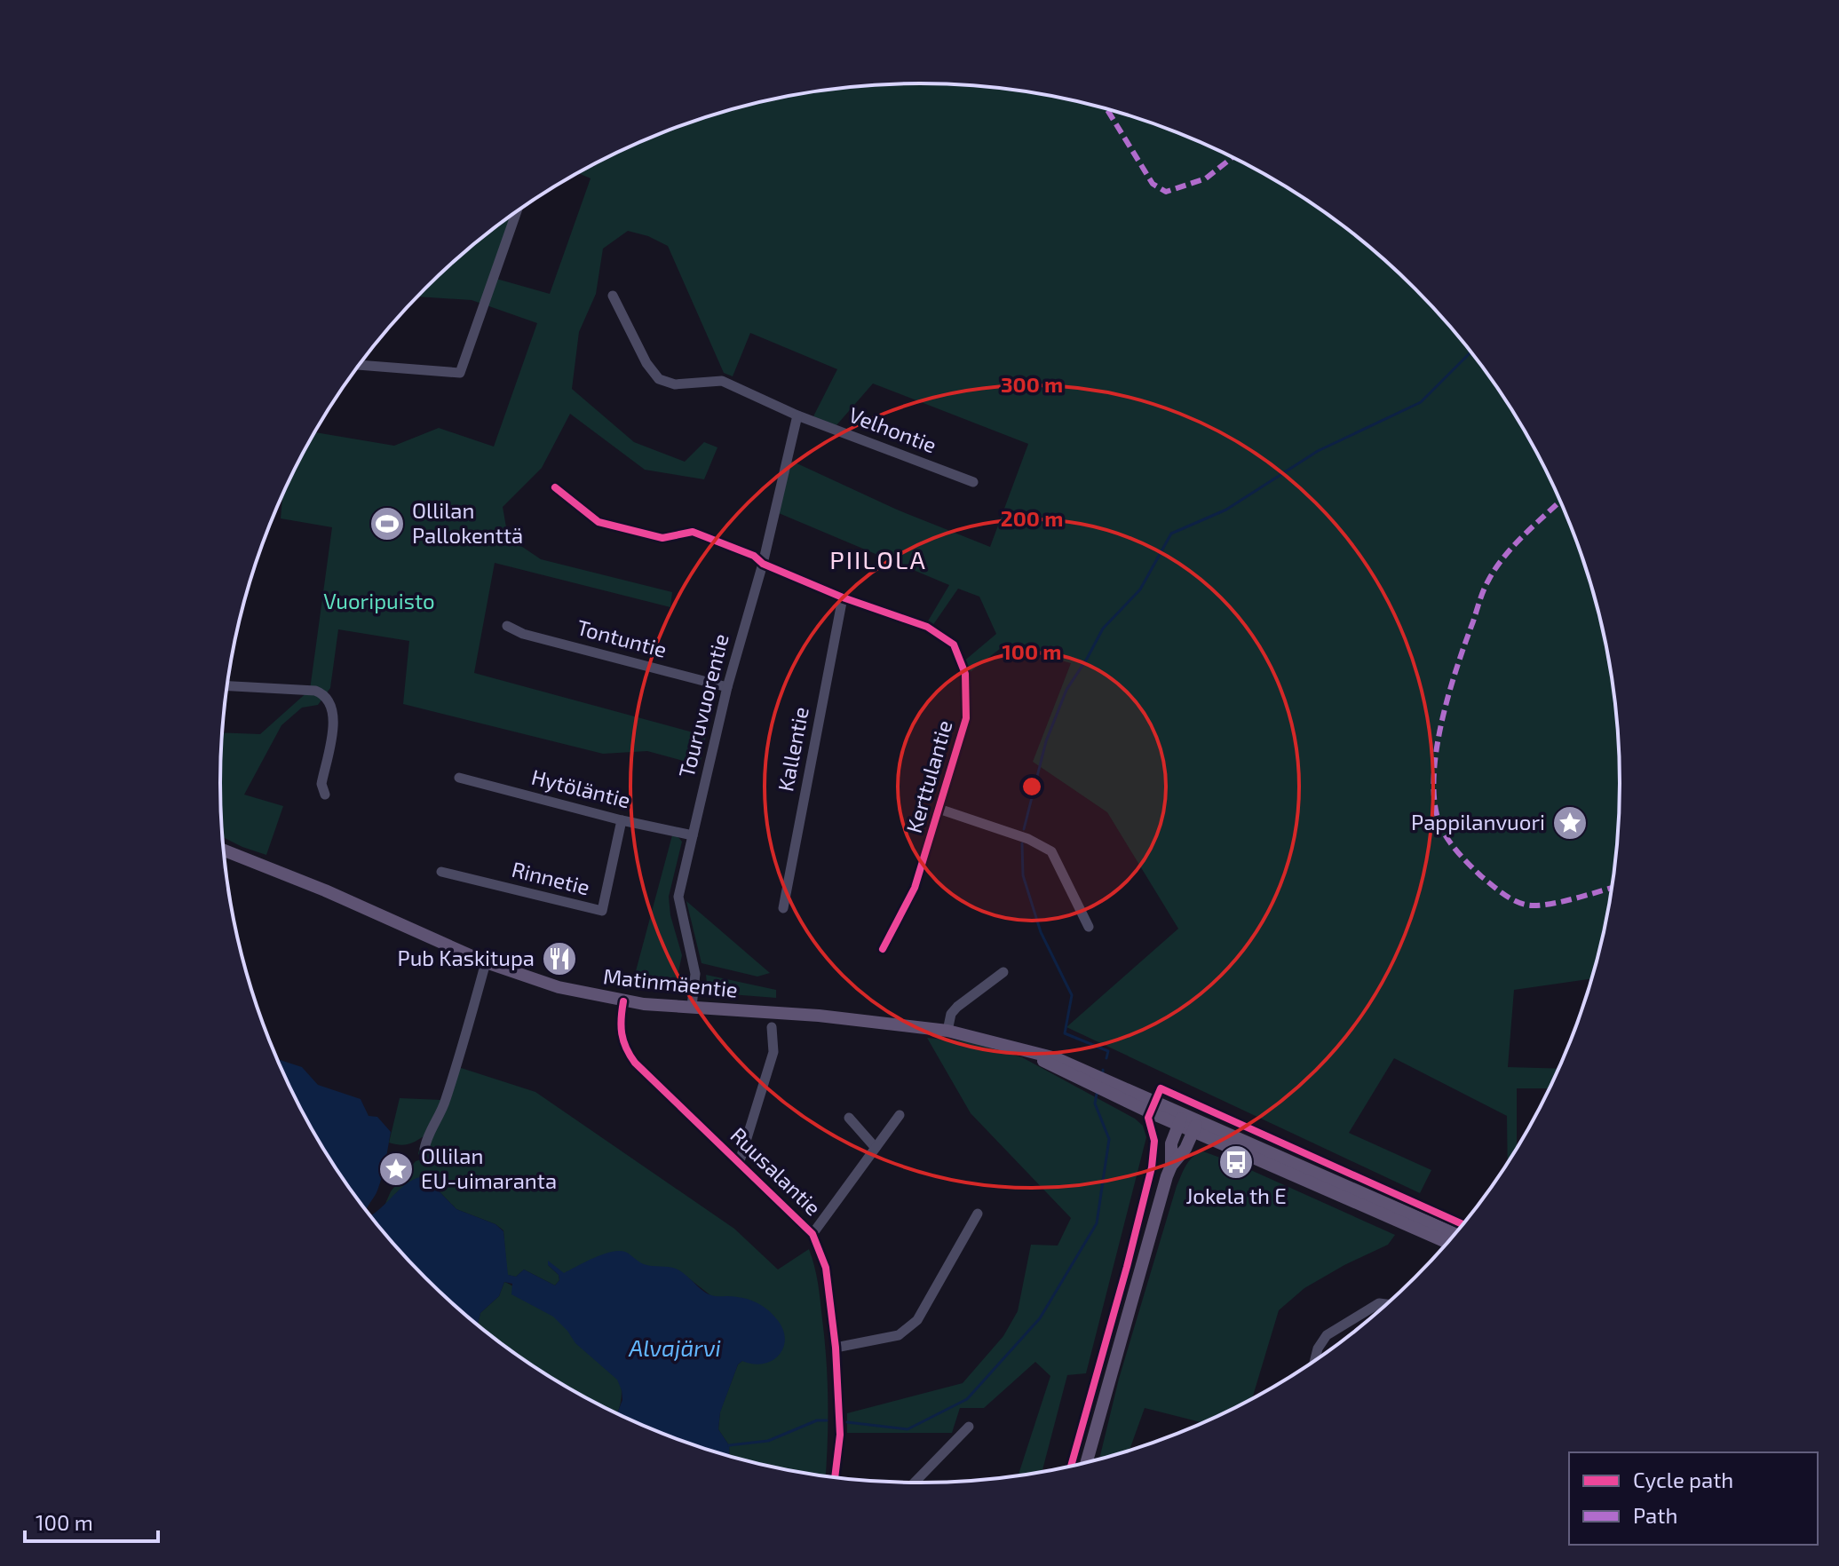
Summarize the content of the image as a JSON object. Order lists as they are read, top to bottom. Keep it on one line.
{"streets":{"main road":["Matinmäentie"],"street":["Velhontie","Tontuntie","Touruvuorentie","Kallentie","Kerttulantie","Hytöläntie","Rinnetie","Ruusalantie"]},"crossings":[["Velhontie","Touruvuorentie"],["Tontuntie","Touruvuorentie"],["Touruvuorentie","Kerttulantie"],["Touruvuorentie","Hytöläntie"],["Touruvuorentie","Matinmäentie"],["Kallentie","Kerttulantie"],["Hytöläntie","Rinnetie"],["Matinmäentie","Ruusalantie"]],"districts":["PIILOLA"],"water":["Alvajärvi"],"parks":["Vuoripuisto"],"places":{"sports":["Ollilan Pallokenttä"],"place":["Pappilanvuori","Ollilan EU-uimaranta"],"restaurant":["Pub Kaskitupa"],"bus stop":["Jokela th E"]},"legend":["Cycle path","Path"],"scale_bar":"100 m","rings":["300 m","200 m","100 m"]}
